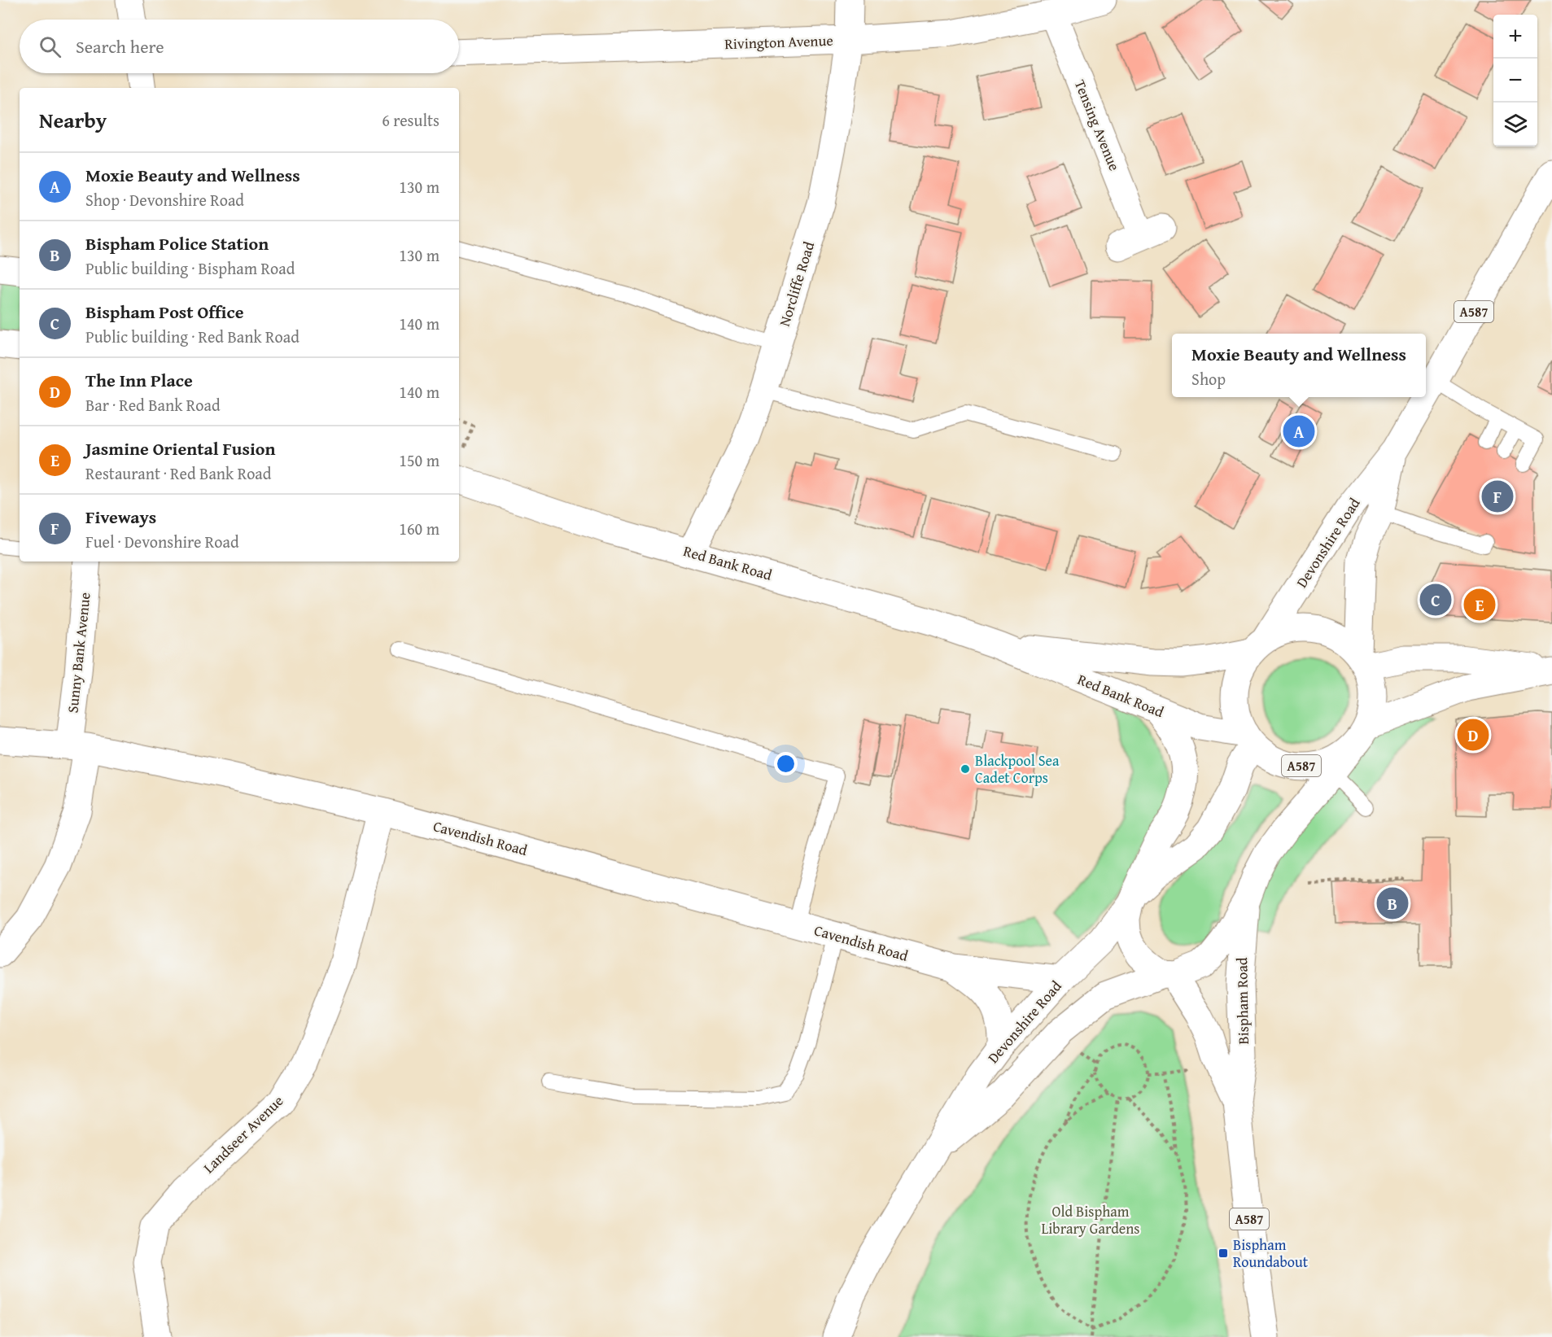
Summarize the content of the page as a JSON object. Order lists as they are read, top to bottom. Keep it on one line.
{"streets":{"street":["Rivington Avenue","Tensing Avenue","Norcliffe Road","A587","Devonshire Road","Red Bank Road","Sunny Bank Avenue","Cavendish Road","Bispham Road","Landseer Avenue"]},"crossings":[["Rivington Avenue","Tensing Avenue"],["Rivington Avenue","Norcliffe Road"],["Norcliffe Road","Red Bank Road"],["A587","Devonshire Road"],["A587","Red Bank Road"],["A587","Bispham Road"],["Devonshire Road","Red Bank Road"],["Devonshire Road","Cavendish Road"],["Devonshire Road","Bispham Road"],["Sunny Bank Avenue","Cavendish Road"],["Cavendish Road","Landseer Avenue"]],"parks":["Old Bispham Library Gardens"],"places":{"other":["Blackpool Sea Cadet Corps"],"transit":["Bispham Roundabout"]},"page":{"map_buttons":["+","−"],"search":"Search here","heading":["Nearby","6 results"],"list":[{"mark":"A","name":"Moxie Beauty and Wellness","note":"Shop · Devonshire Road","value":"130 m"},{"mark":"B","name":"Bispham Police Station","note":"Public building · Bispham Road","value":"130 m"},{"mark":"C","name":"Bispham Post Office","note":"Public building · Red Bank Road","value":"140 m"},{"mark":"D","name":"The Inn Place","note":"Bar · Red Bank Road","value":"140 m"},{"mark":"E","name":"Jasmine Oriental Fusion","note":"Restaurant · Red Bank Road","value":"150 m"},{"mark":"F","name":"Fiveways","note":"Fuel · Devonshire Road","value":"160 m"}],"popup":["Moxie Beauty and Wellness","Shop"],"pins":["A","F","C","E","D","B"]}}
